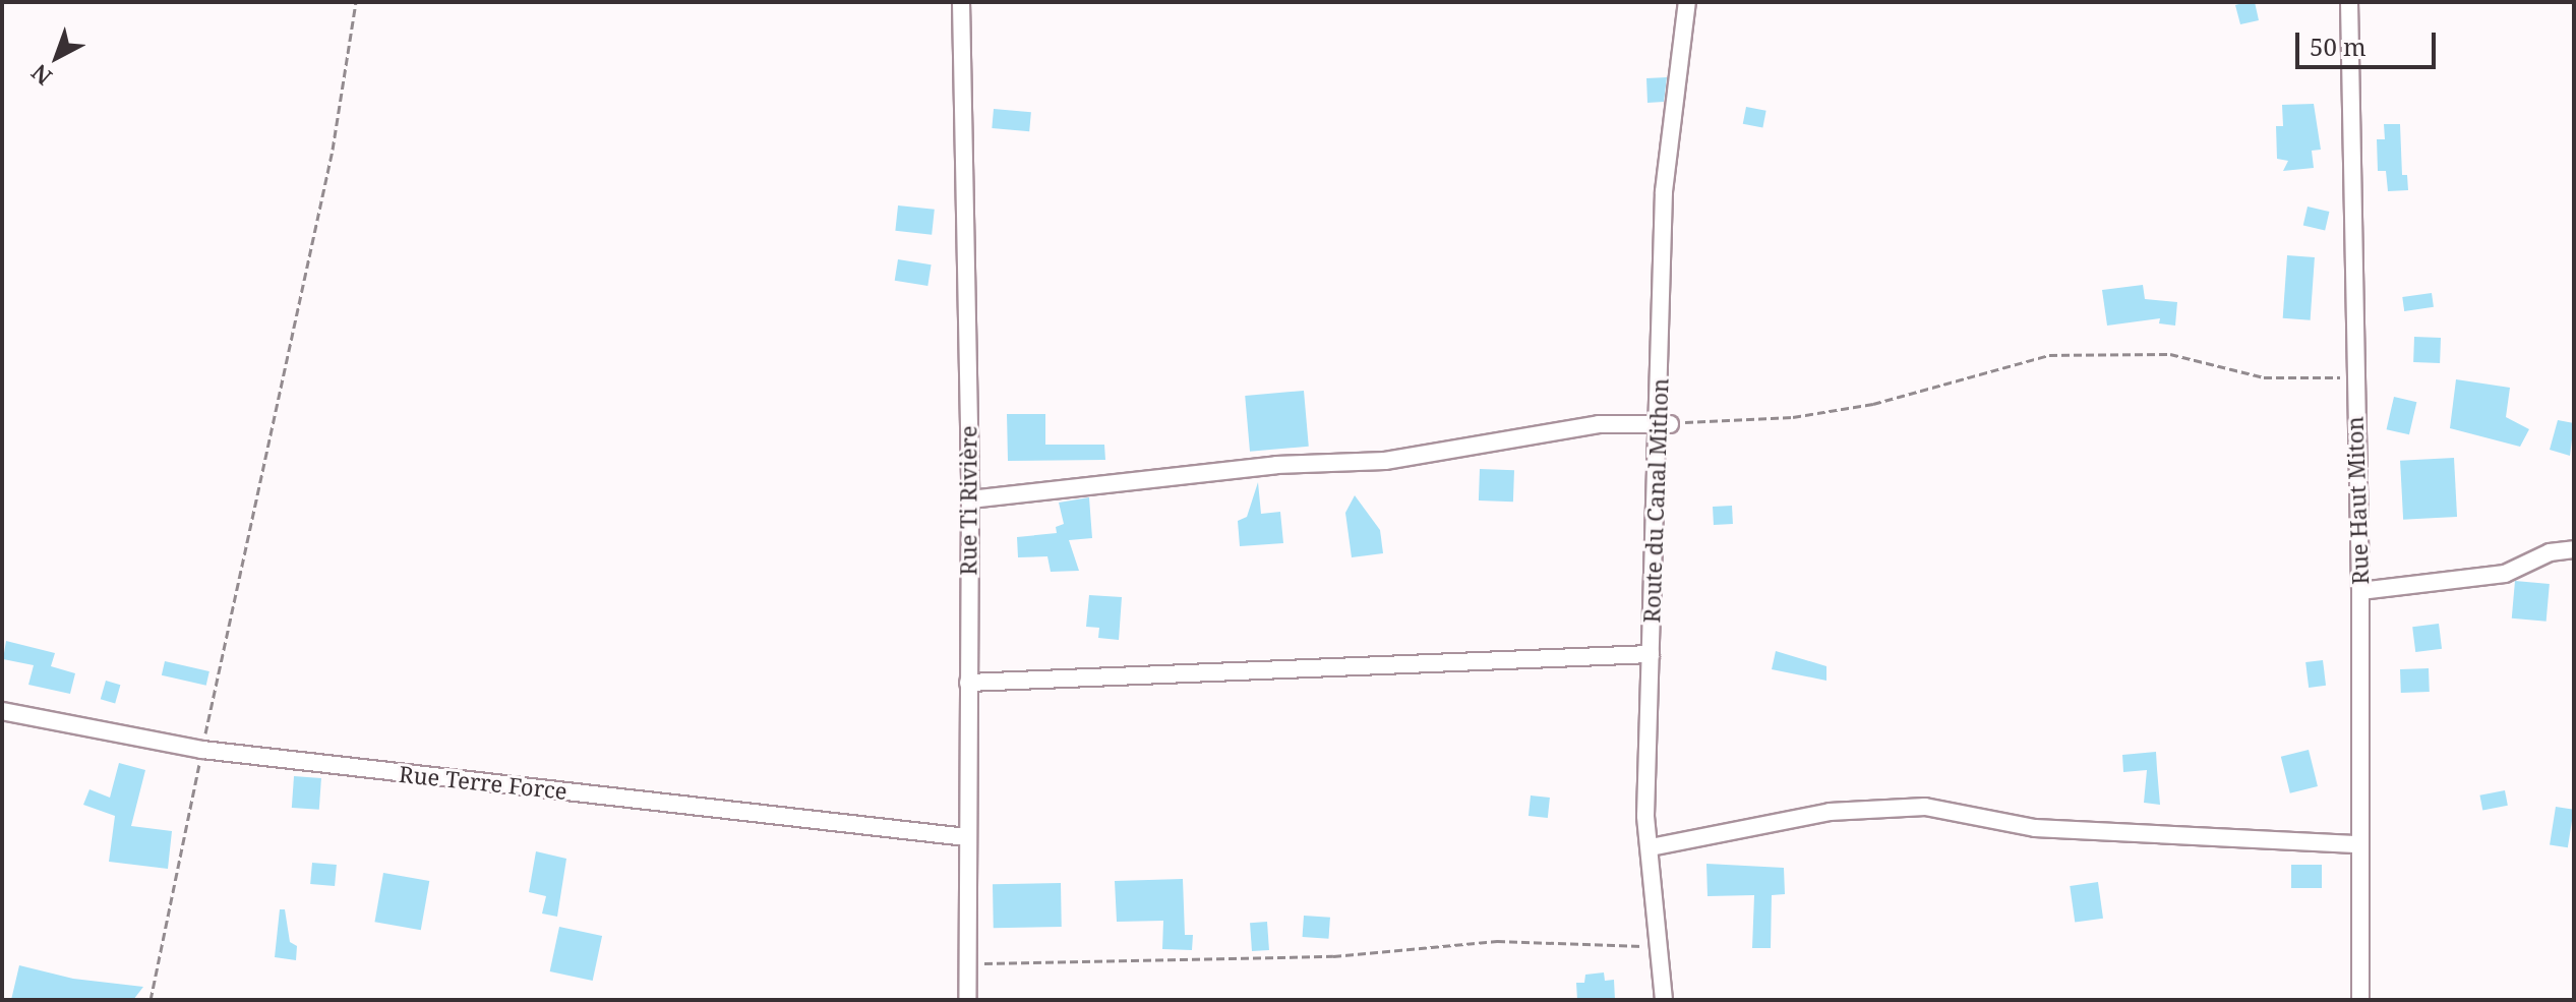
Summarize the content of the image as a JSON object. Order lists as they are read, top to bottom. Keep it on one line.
{"streets":{"street":["Rue Ti Rivière","Route du Canal Mithon","Rue Haut Miton","Rue Terre Force"]},"crossings":[["Rue Ti Rivière","Rue Terre Force"]],"scale_bar":"50 m","north":"bottom left"}
